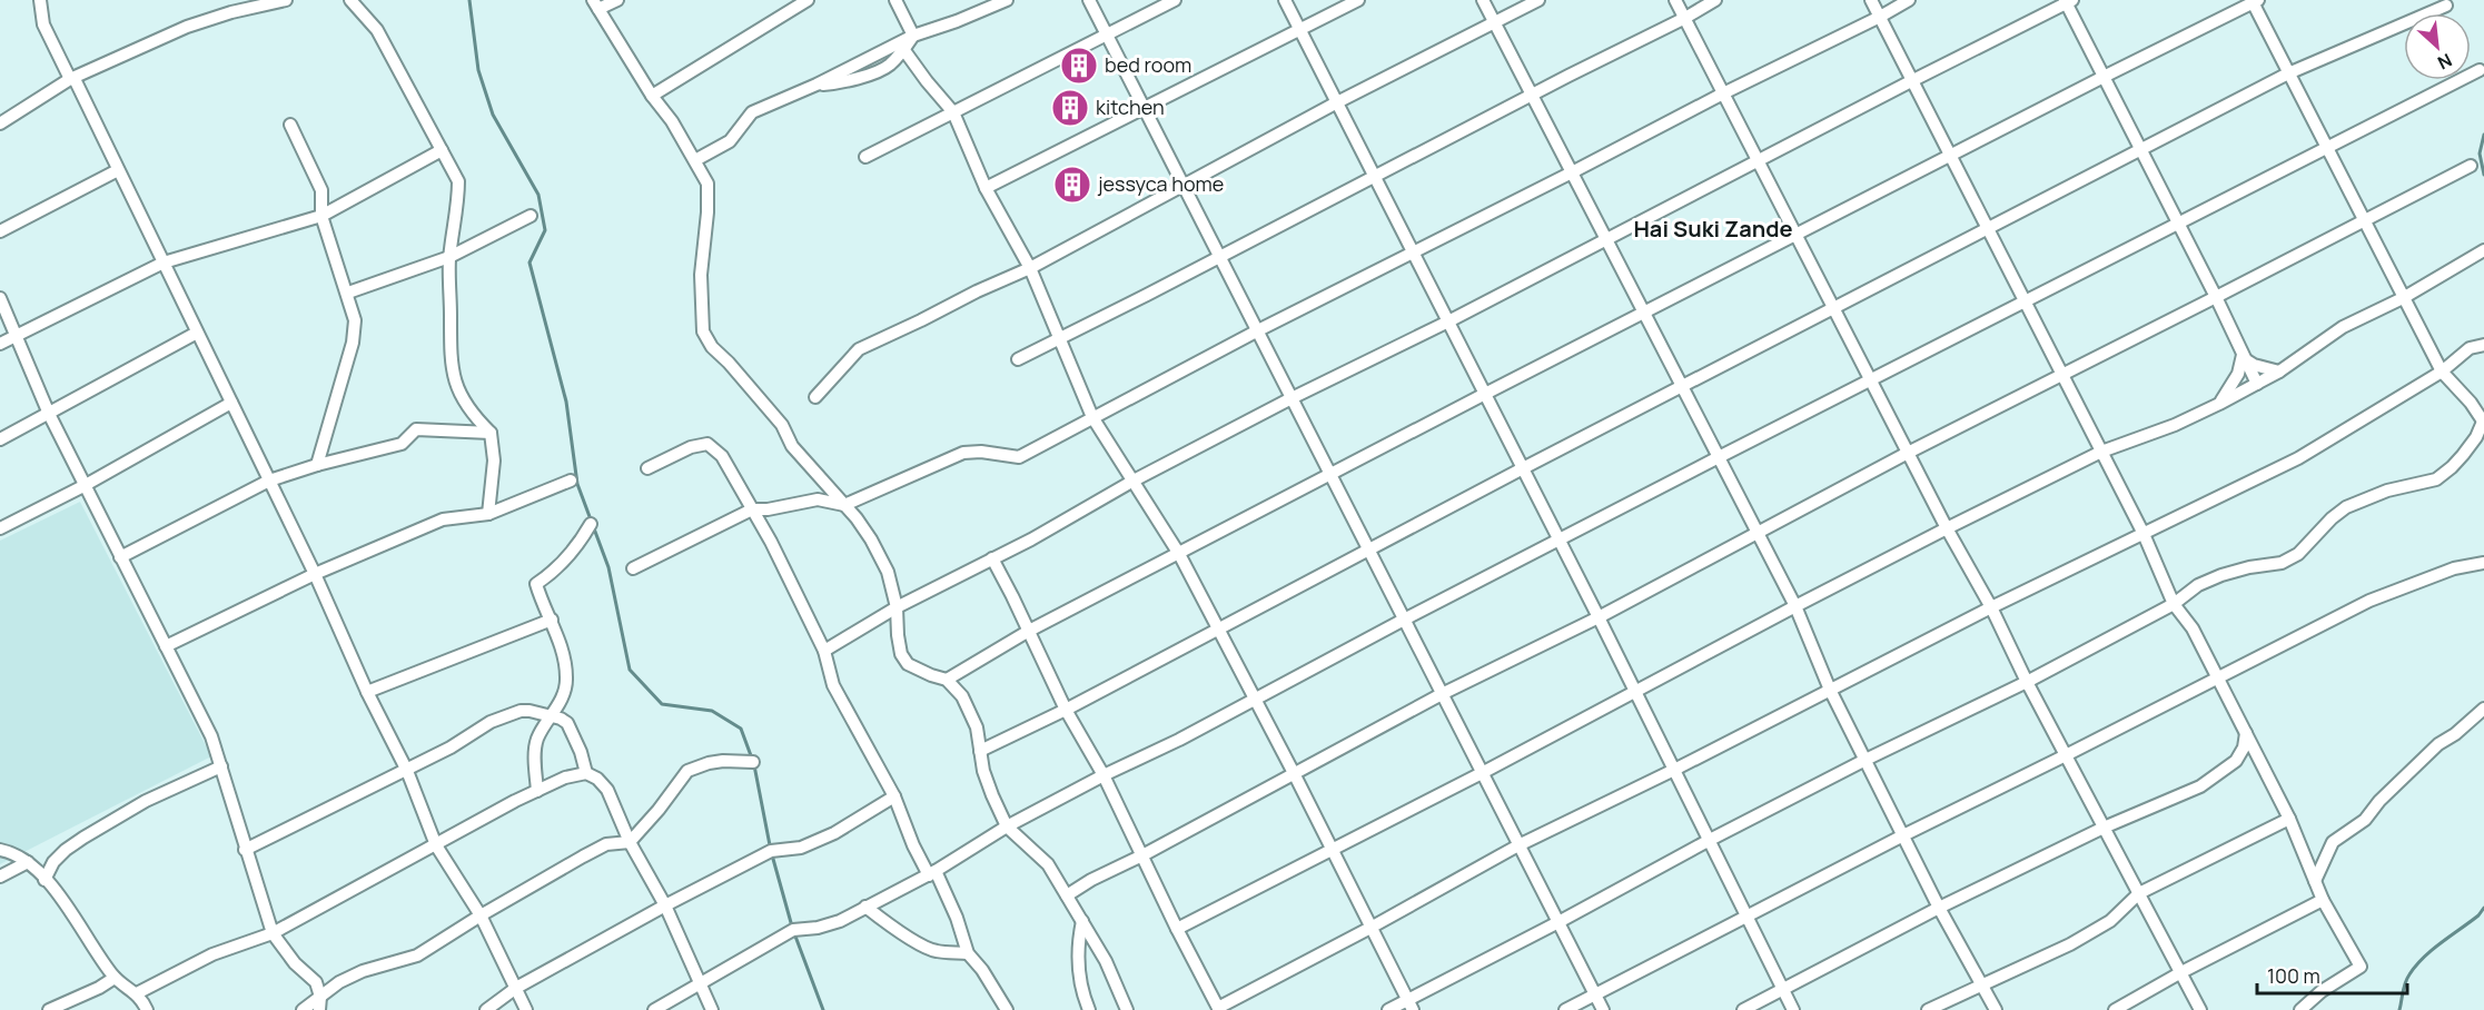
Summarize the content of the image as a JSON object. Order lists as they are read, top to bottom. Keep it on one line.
{"districts":["Hai Suki Zande"],"places":{"building":["bed room","kitchen","jessyca home"]},"scale_bar":"100 m","north":"bottom right"}
